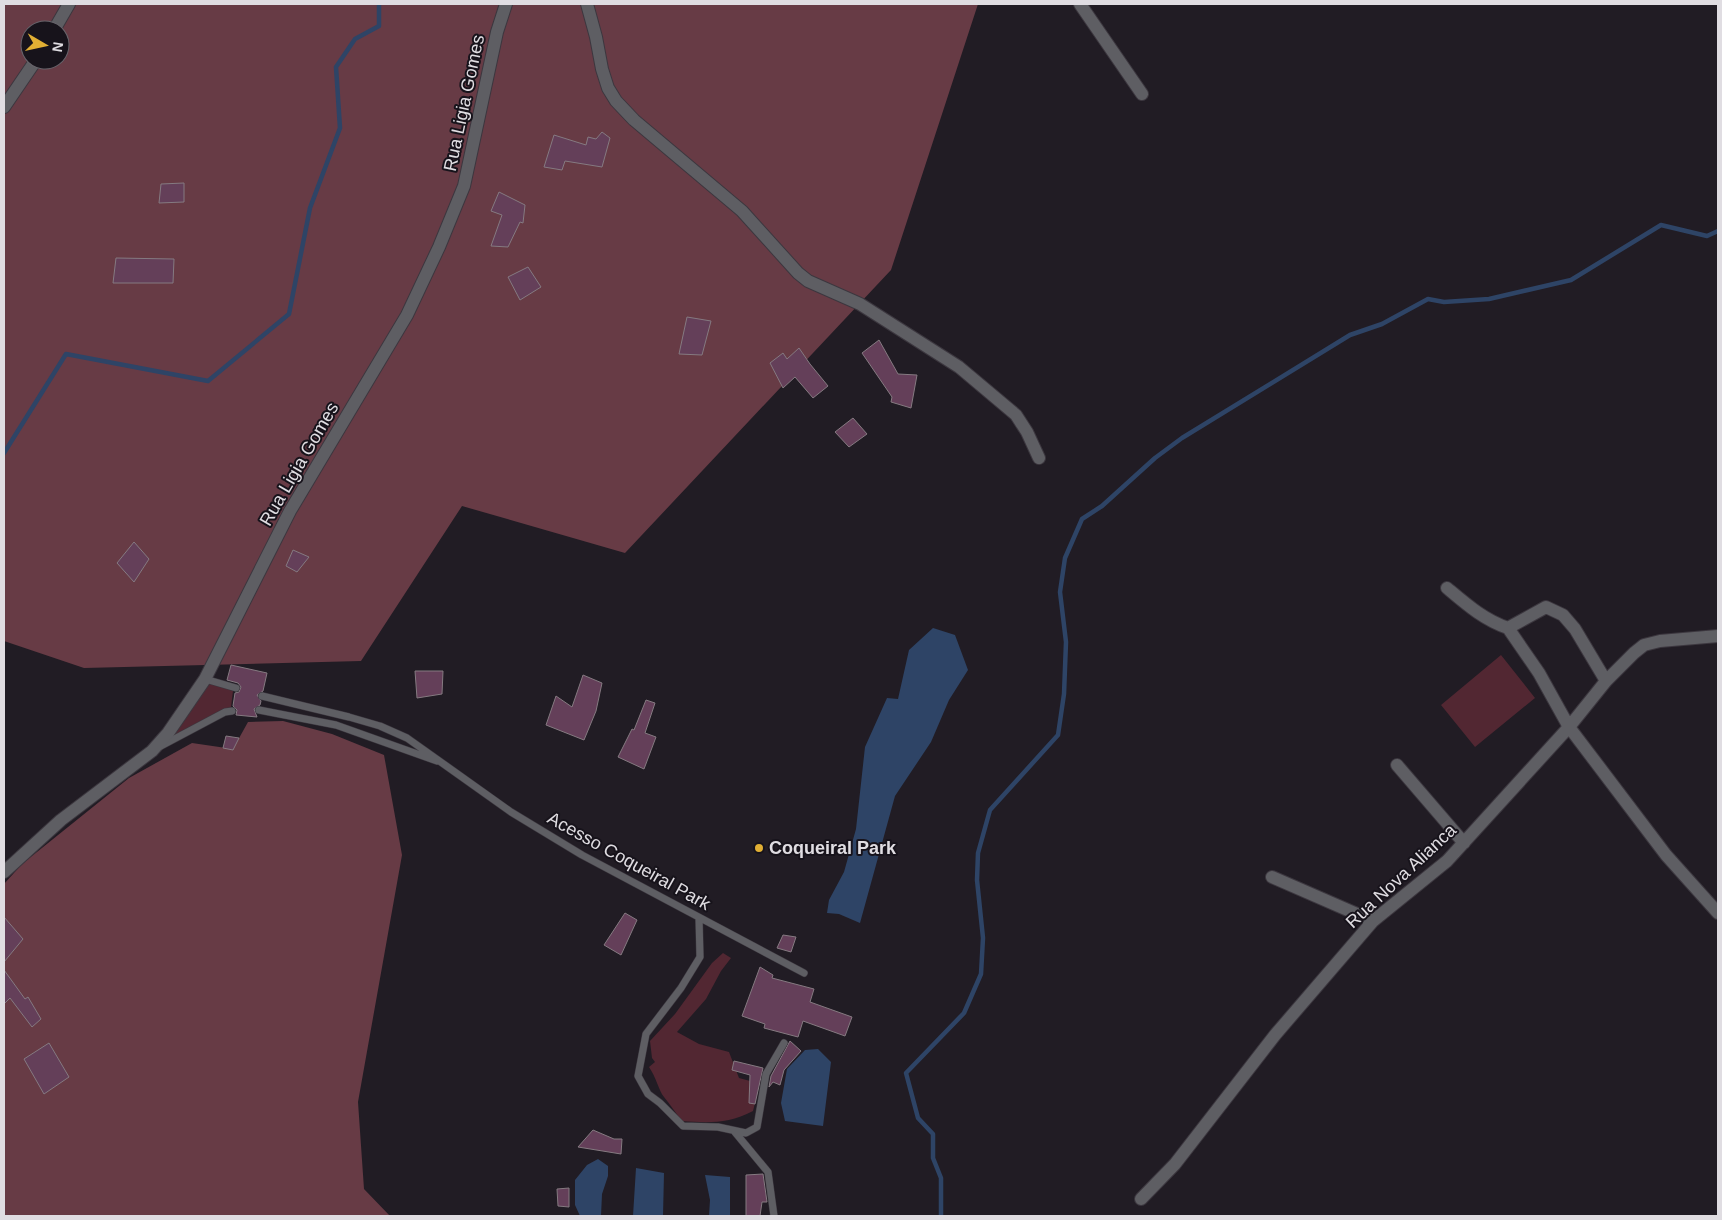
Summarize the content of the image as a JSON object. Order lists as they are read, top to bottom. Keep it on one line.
{"streets":{"street":["Rua Ligia Gomes","Rua Nova Alianca"],"lane":["Acesso Coqueiral Park"]},"places":["Coqueiral Park"],"north":"right"}
